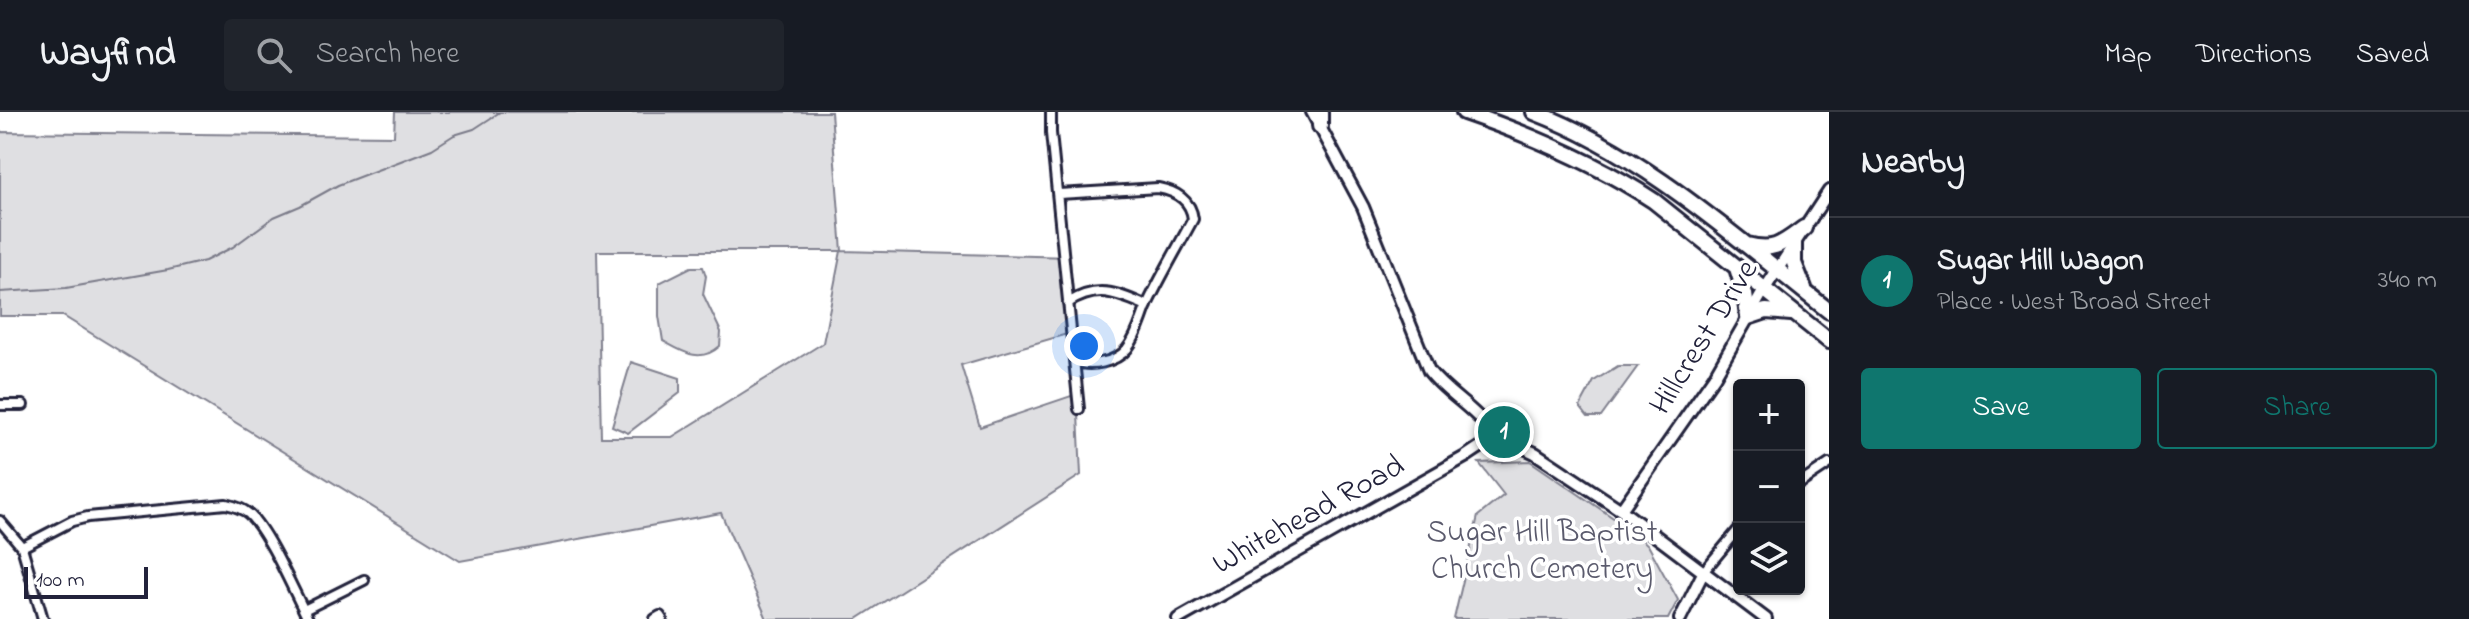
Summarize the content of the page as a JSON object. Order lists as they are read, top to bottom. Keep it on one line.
{"streets":{"street":["Hillcrest Drive","Whitehead Road"]},"parks":["Sugar Hill Baptist Church Cemetery"],"scale_bar":"100 m","page":{"header":"Wayfind","search":"Search here","nav":["Map","Directions","Saved"],"heading":"Nearby","list":[{"mark":"1","name":"Sugar Hill Wagon","note":"Place · West Broad Street","value":"340 m"}],"buttons":["Save","Share"],"map_buttons":["+","−"],"pins":"1","scale":"100 m"}}
